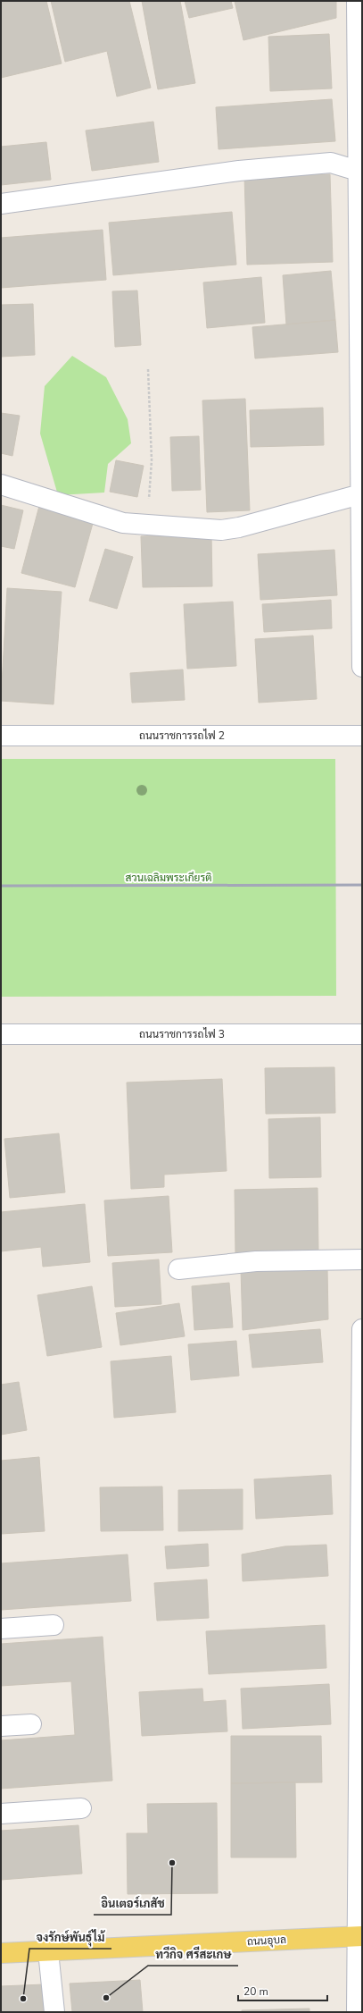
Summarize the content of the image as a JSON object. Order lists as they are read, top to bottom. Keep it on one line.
{"streets":{"main road":["ถนนอุบล"],"street":["ถนนราชการรถไฟ 2","ถนนราชการรถไฟ 3"]},"parks":["สวนเฉลิมพระเกียรติ"],"places":["อินเตอร์เภสัช","ทวีกิจ ศรีสะเกษ","จงรักษ์พันธุ์ไม้"],"scale_bar":"20 m"}
